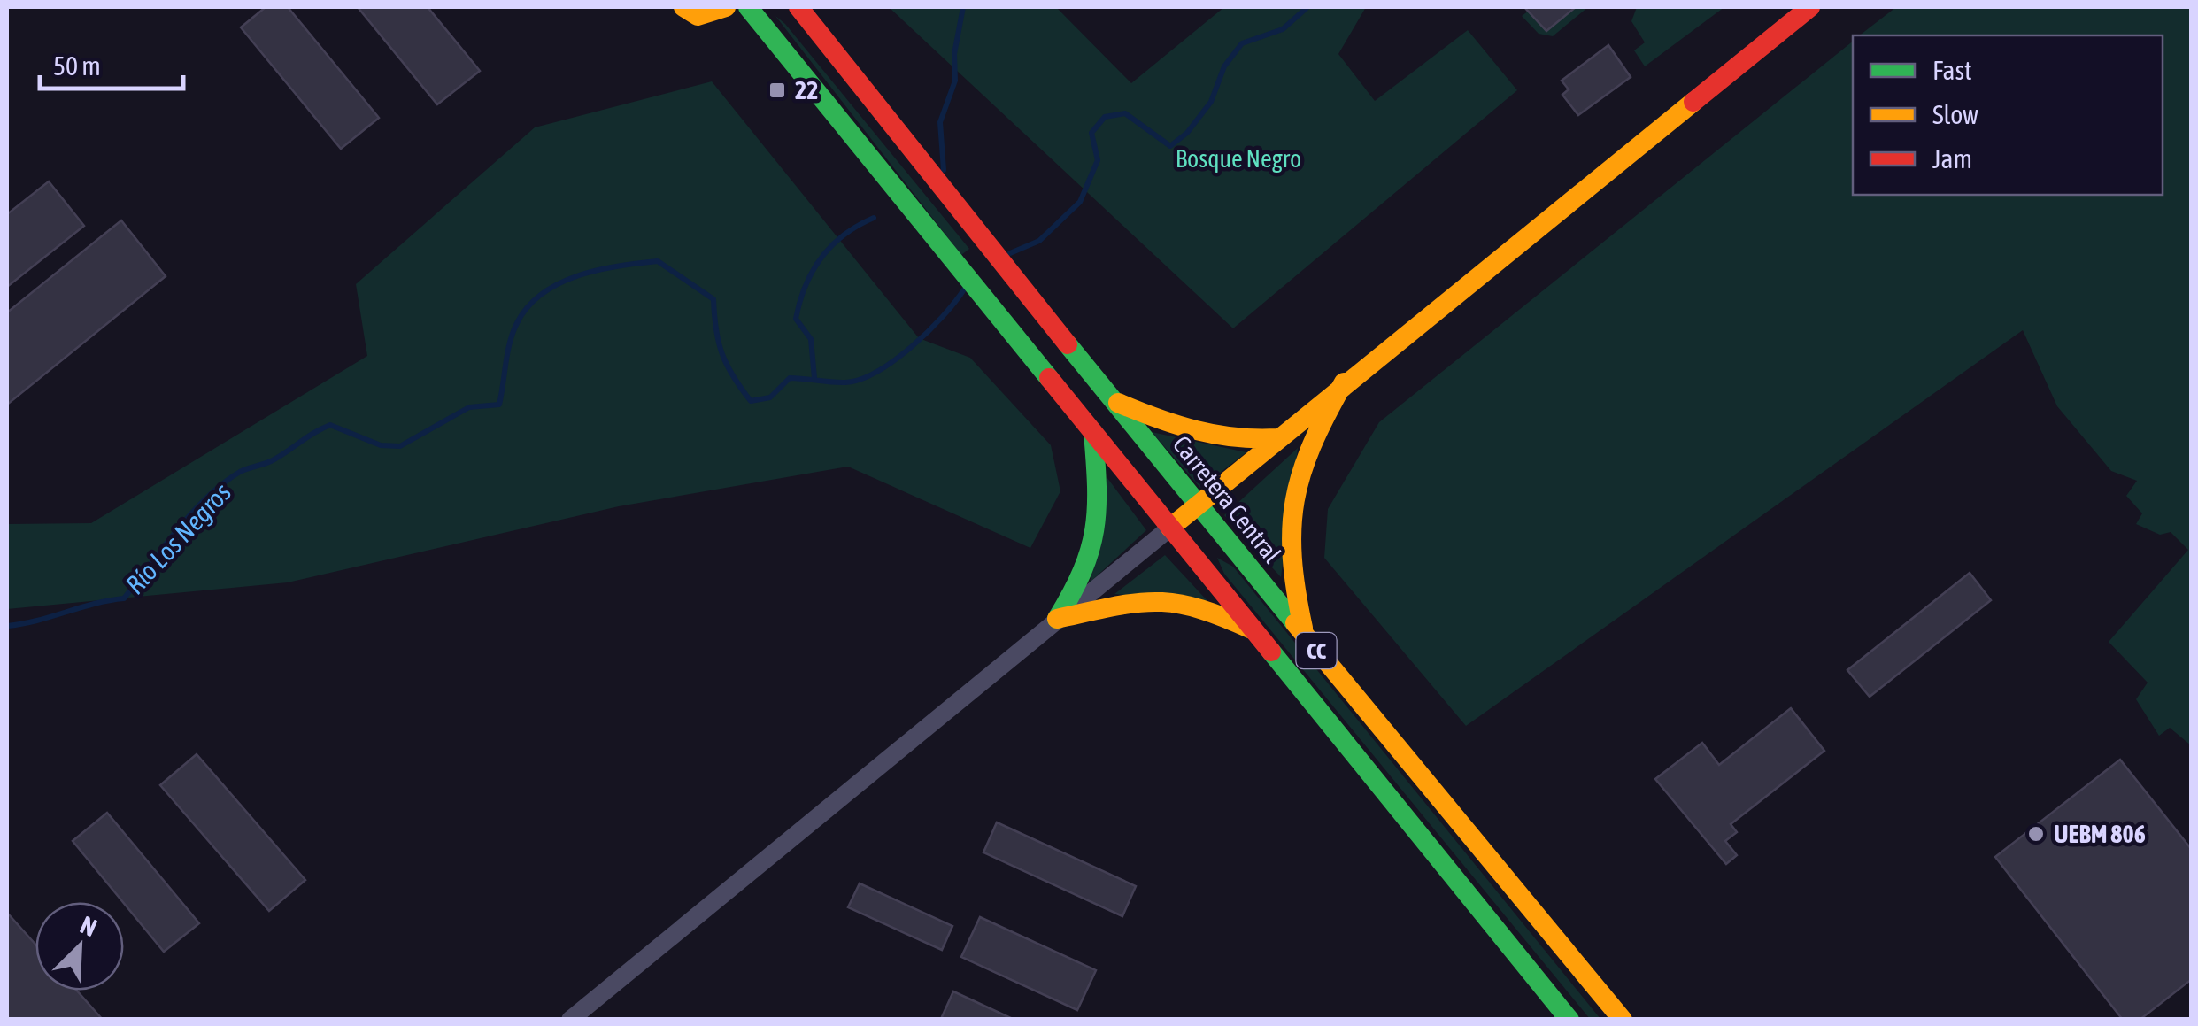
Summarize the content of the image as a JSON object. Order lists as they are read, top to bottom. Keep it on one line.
{"streets":{"main road":["Carretera Central","CC"]},"water":["Río Los Negros"],"parks":["Bosque Negro"],"places":{"transit":["22"],"other":["UEBM 806"]},"legend":["Fast","Slow","Jam"],"scale_bar":"50 m","north":"top right"}
